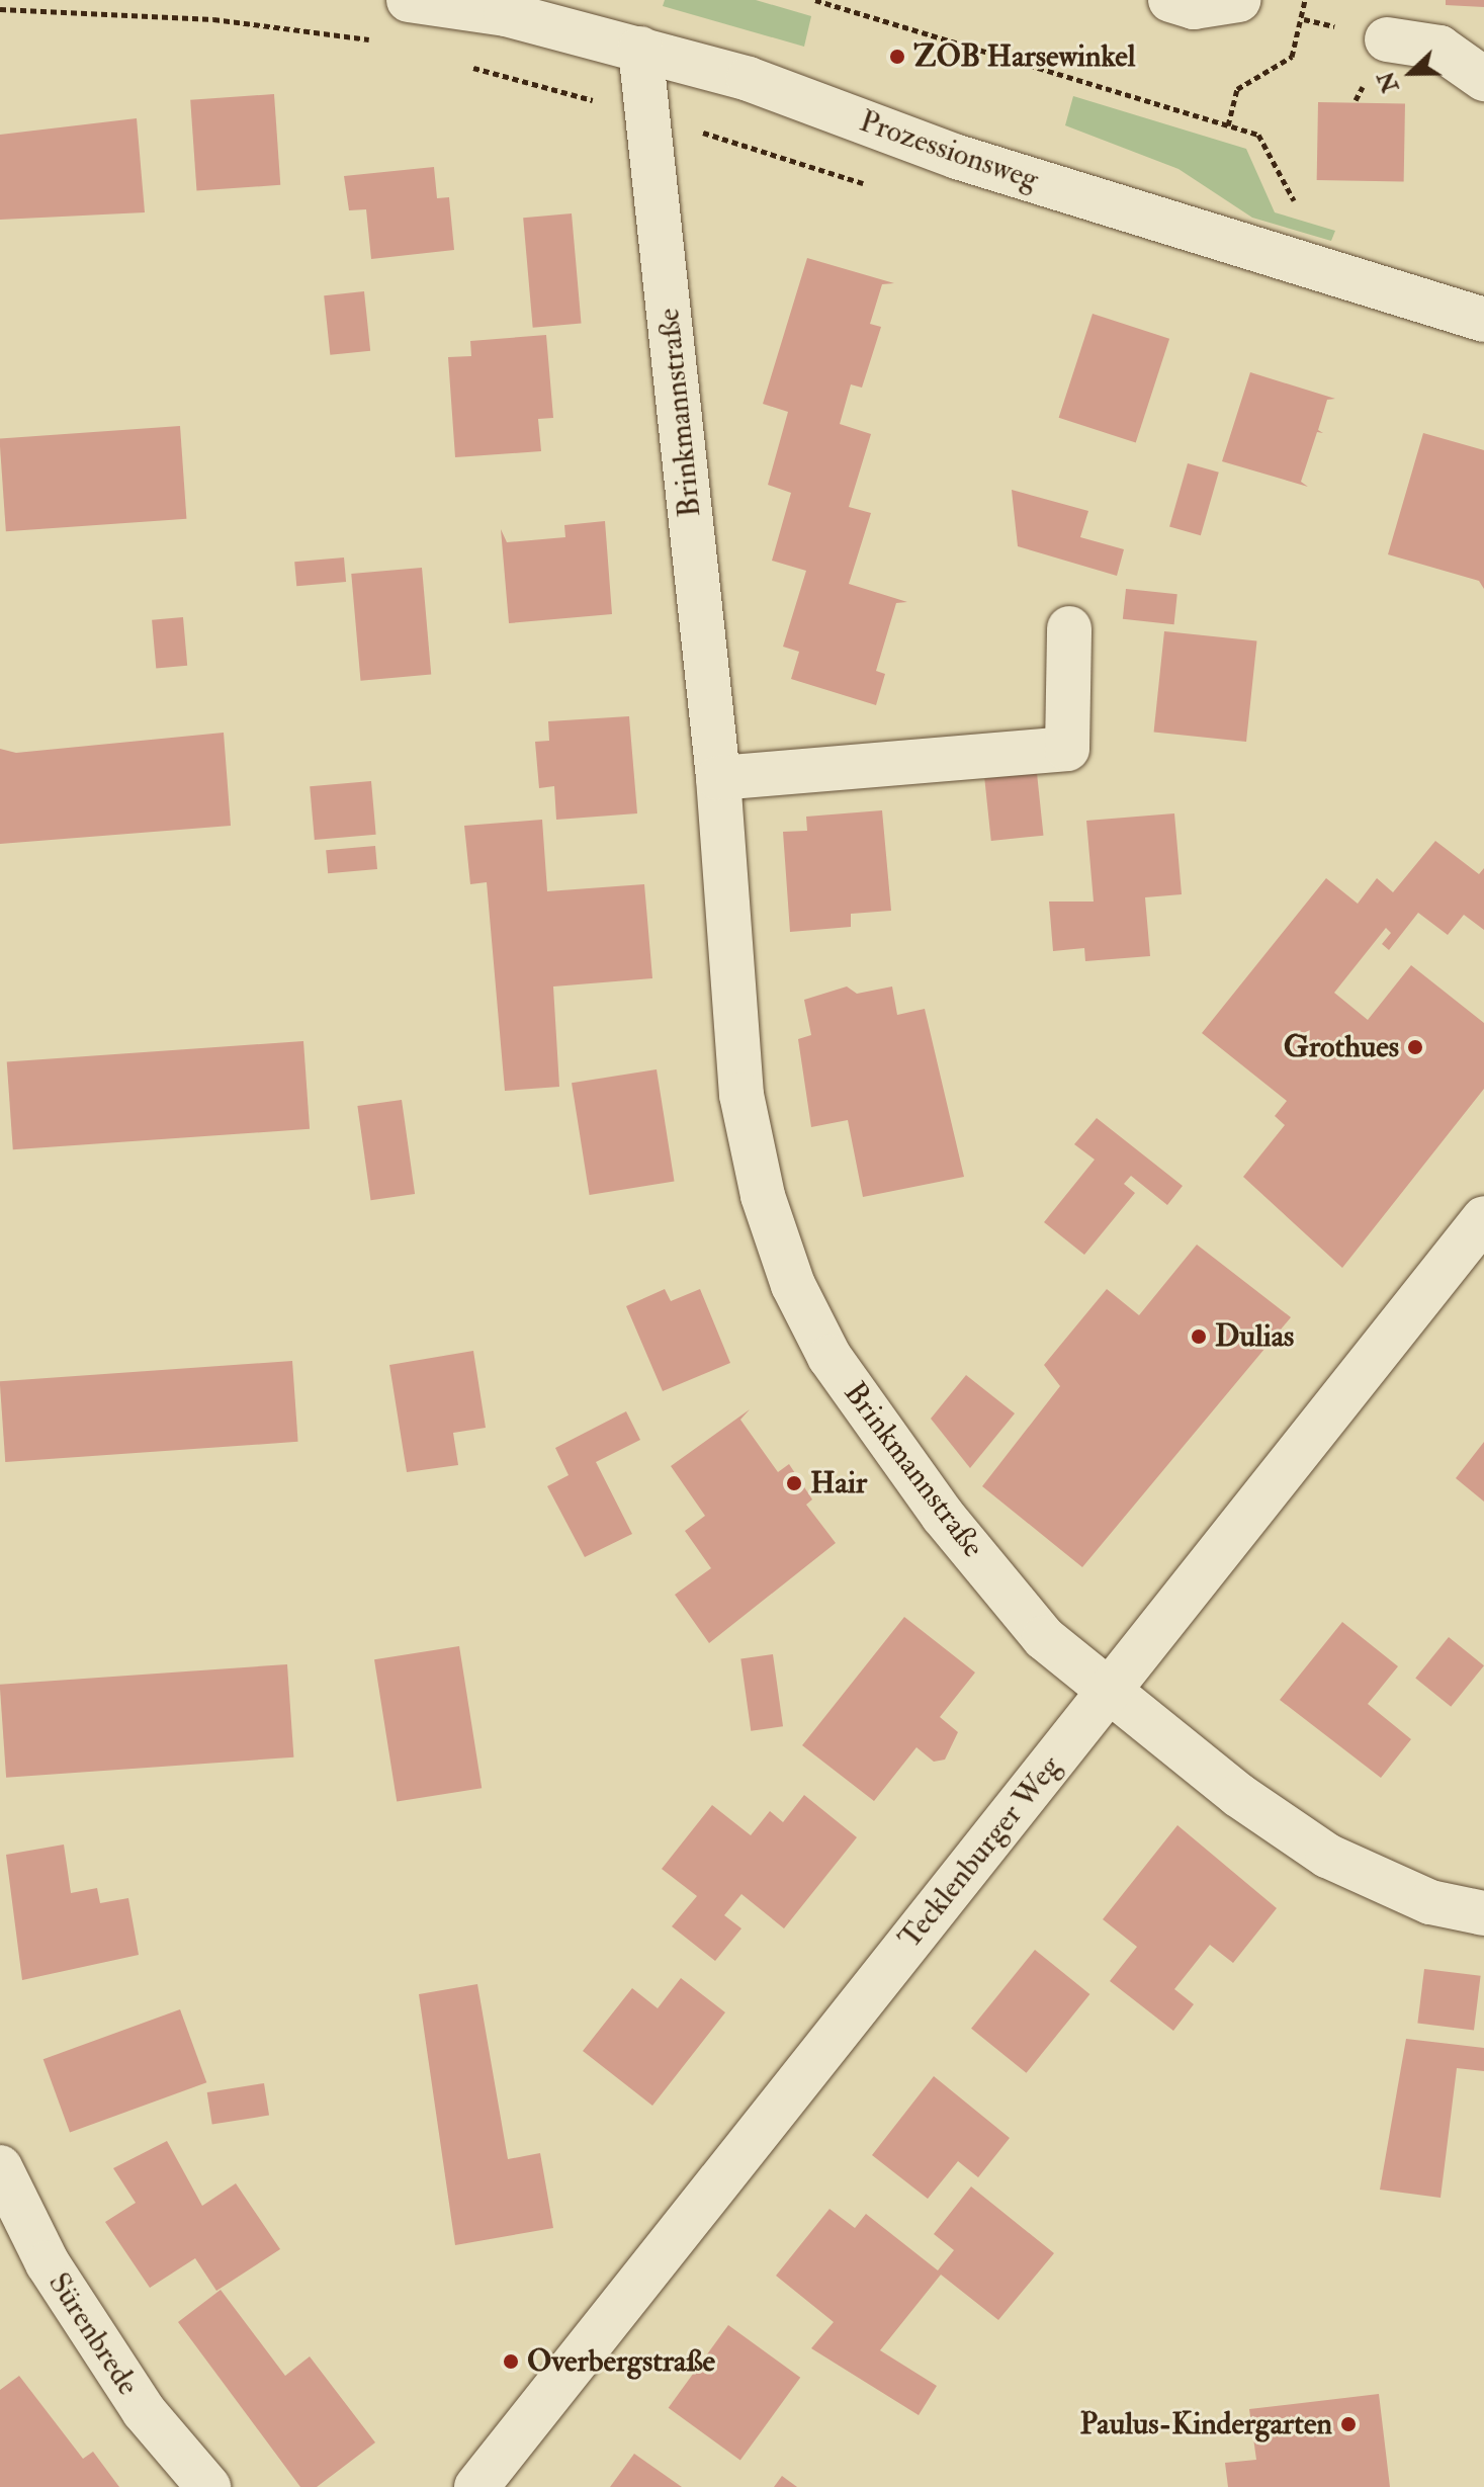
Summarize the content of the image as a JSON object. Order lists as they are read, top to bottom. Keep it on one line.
{"streets":{"street":["Prozessionsweg","Brinkmannstraße","Tecklenburger Weg","Sürenbrede"]},"crossings":[["Prozessionsweg","Brinkmannstraße"],["Brinkmannstraße","Tecklenburger Weg"]],"places":["ZOB Harsewinkel","Grothues","Dulias","Hair","Overbergstraße","Paulus-Kindergarten"],"north":"left"}
